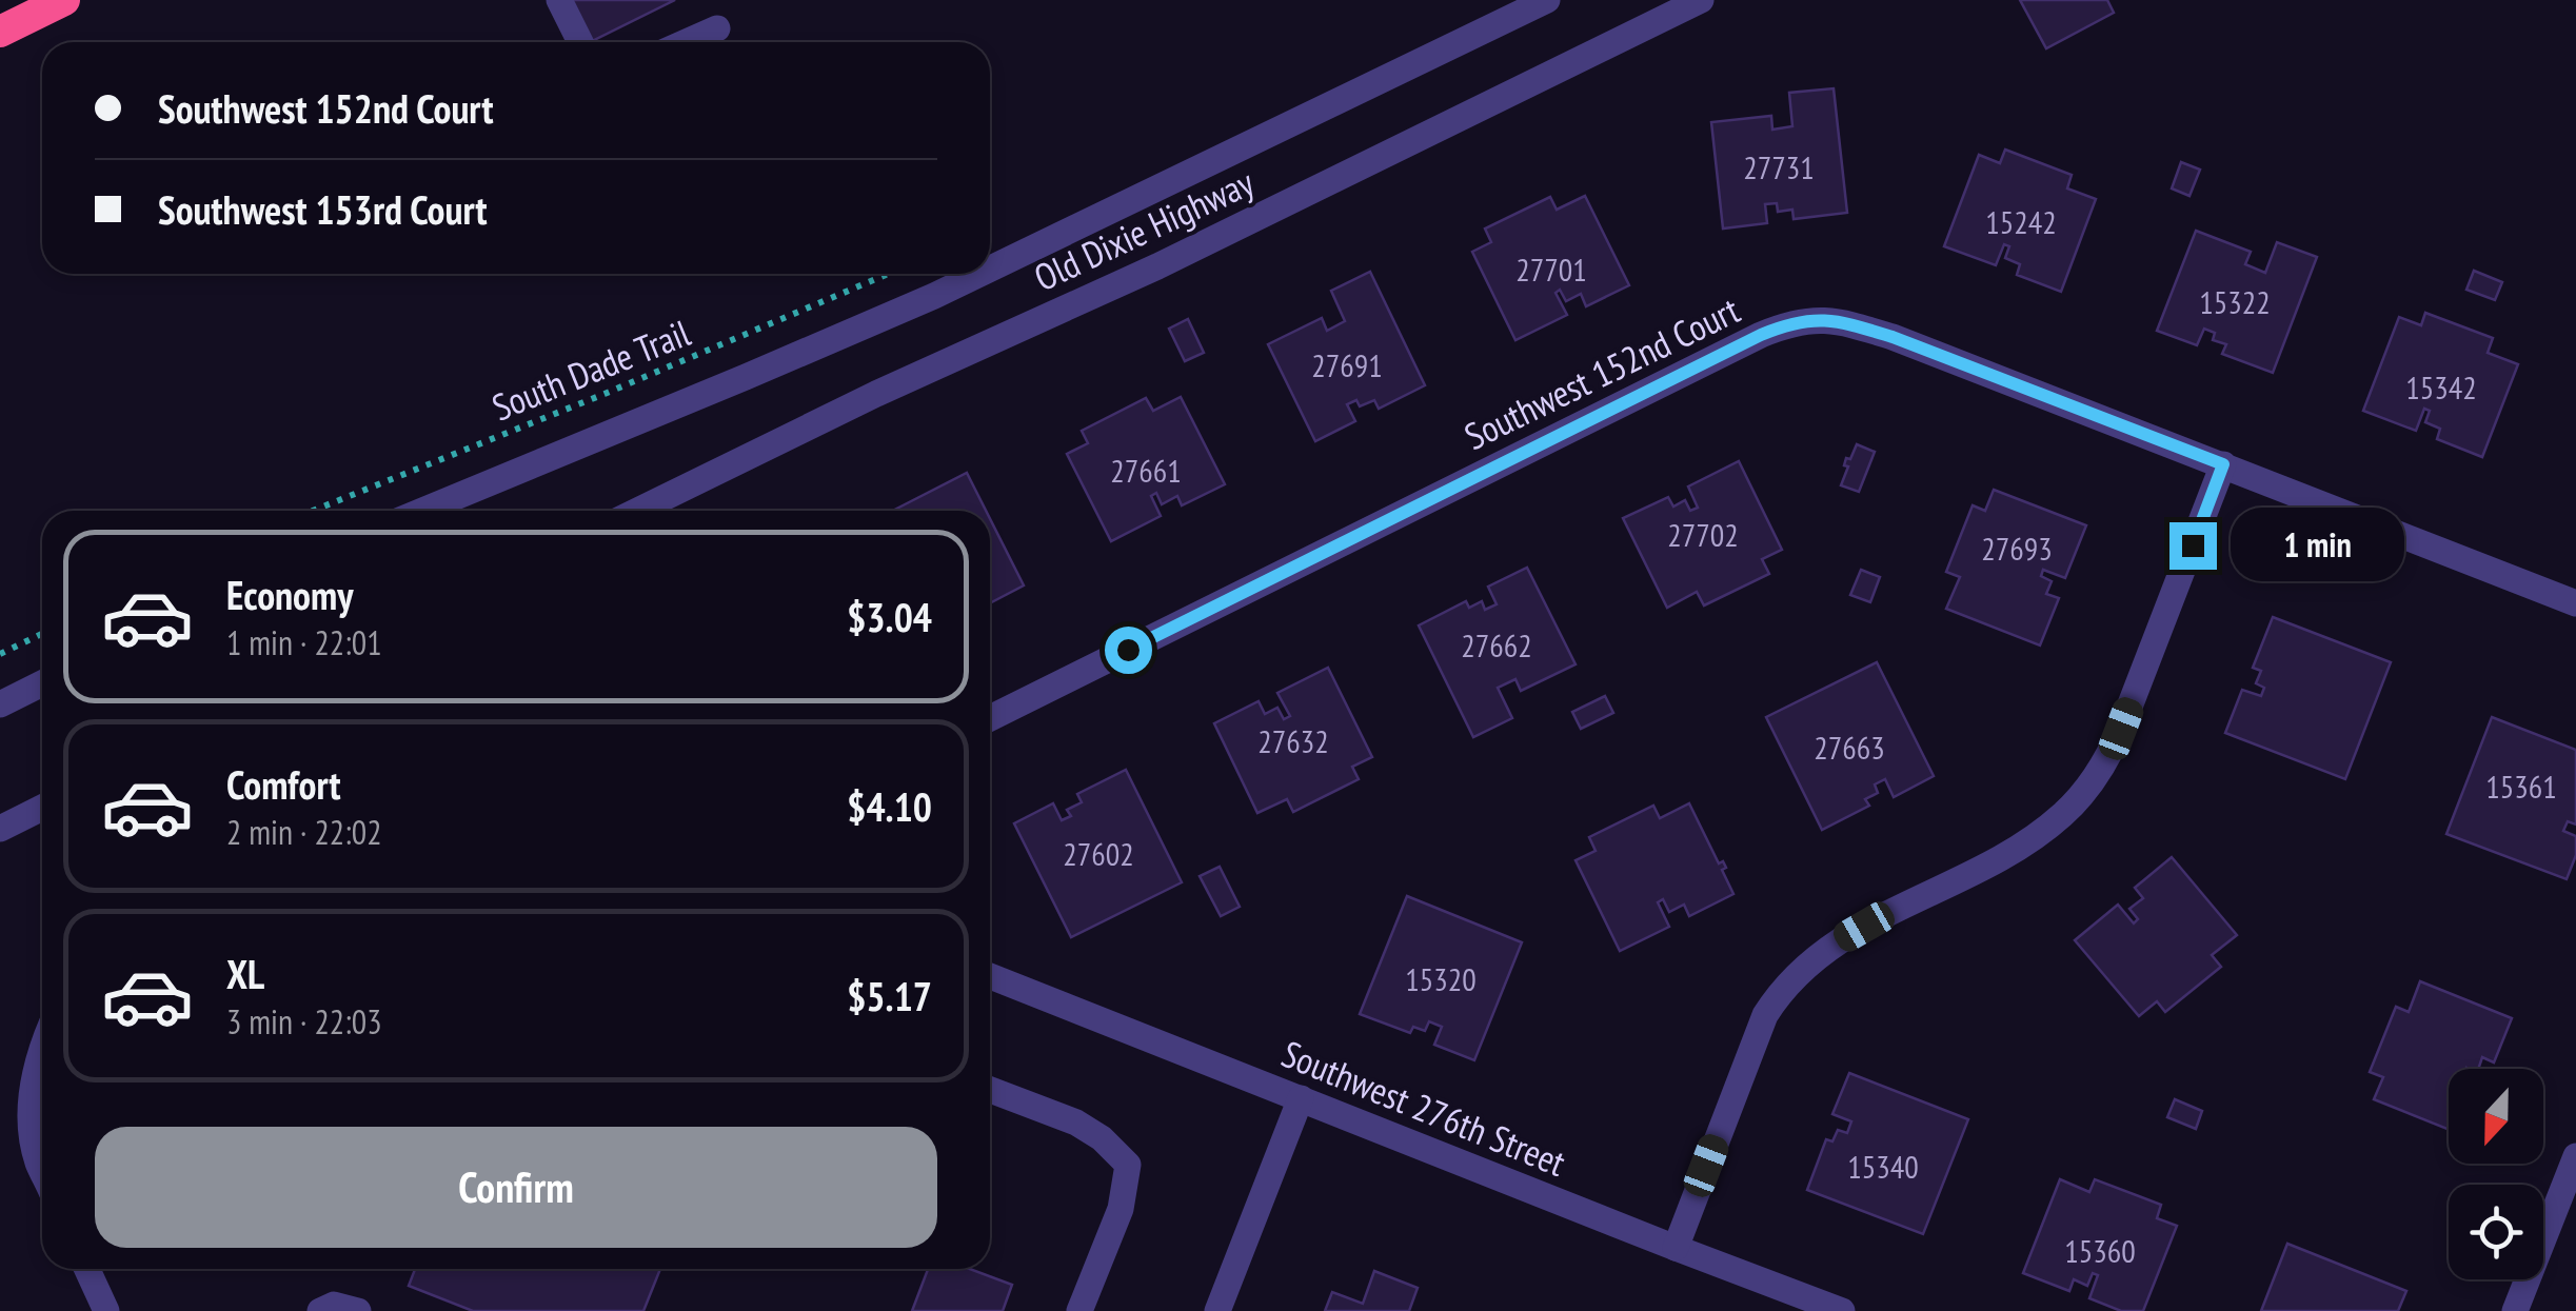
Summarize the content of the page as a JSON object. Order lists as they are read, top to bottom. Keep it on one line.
{"streets":{"street":["Old Dixie Highway","Southwest 152nd Court","Southwest 276th Street"],"path":["South Dade Trail"]},"house_numbers":["27731","15242","27701","15322","27691","15342","27661","27702","27693","27662","27632","27663","15361","27602","15320","15340","15360"],"north":"bottom","page":{"banner":["Southwest 152nd Court","Southwest 153rd Court"],"bubble":"1 min","list":[{"name":"Economy","note":"1 min · 22:01","value":"$3.04"},{"name":"Comfort","note":"2 min · 22:02","value":"$4.10"},{"name":"XL","note":"3 min · 22:03","value":"$5.17"}],"buttons":"Confirm"}}
